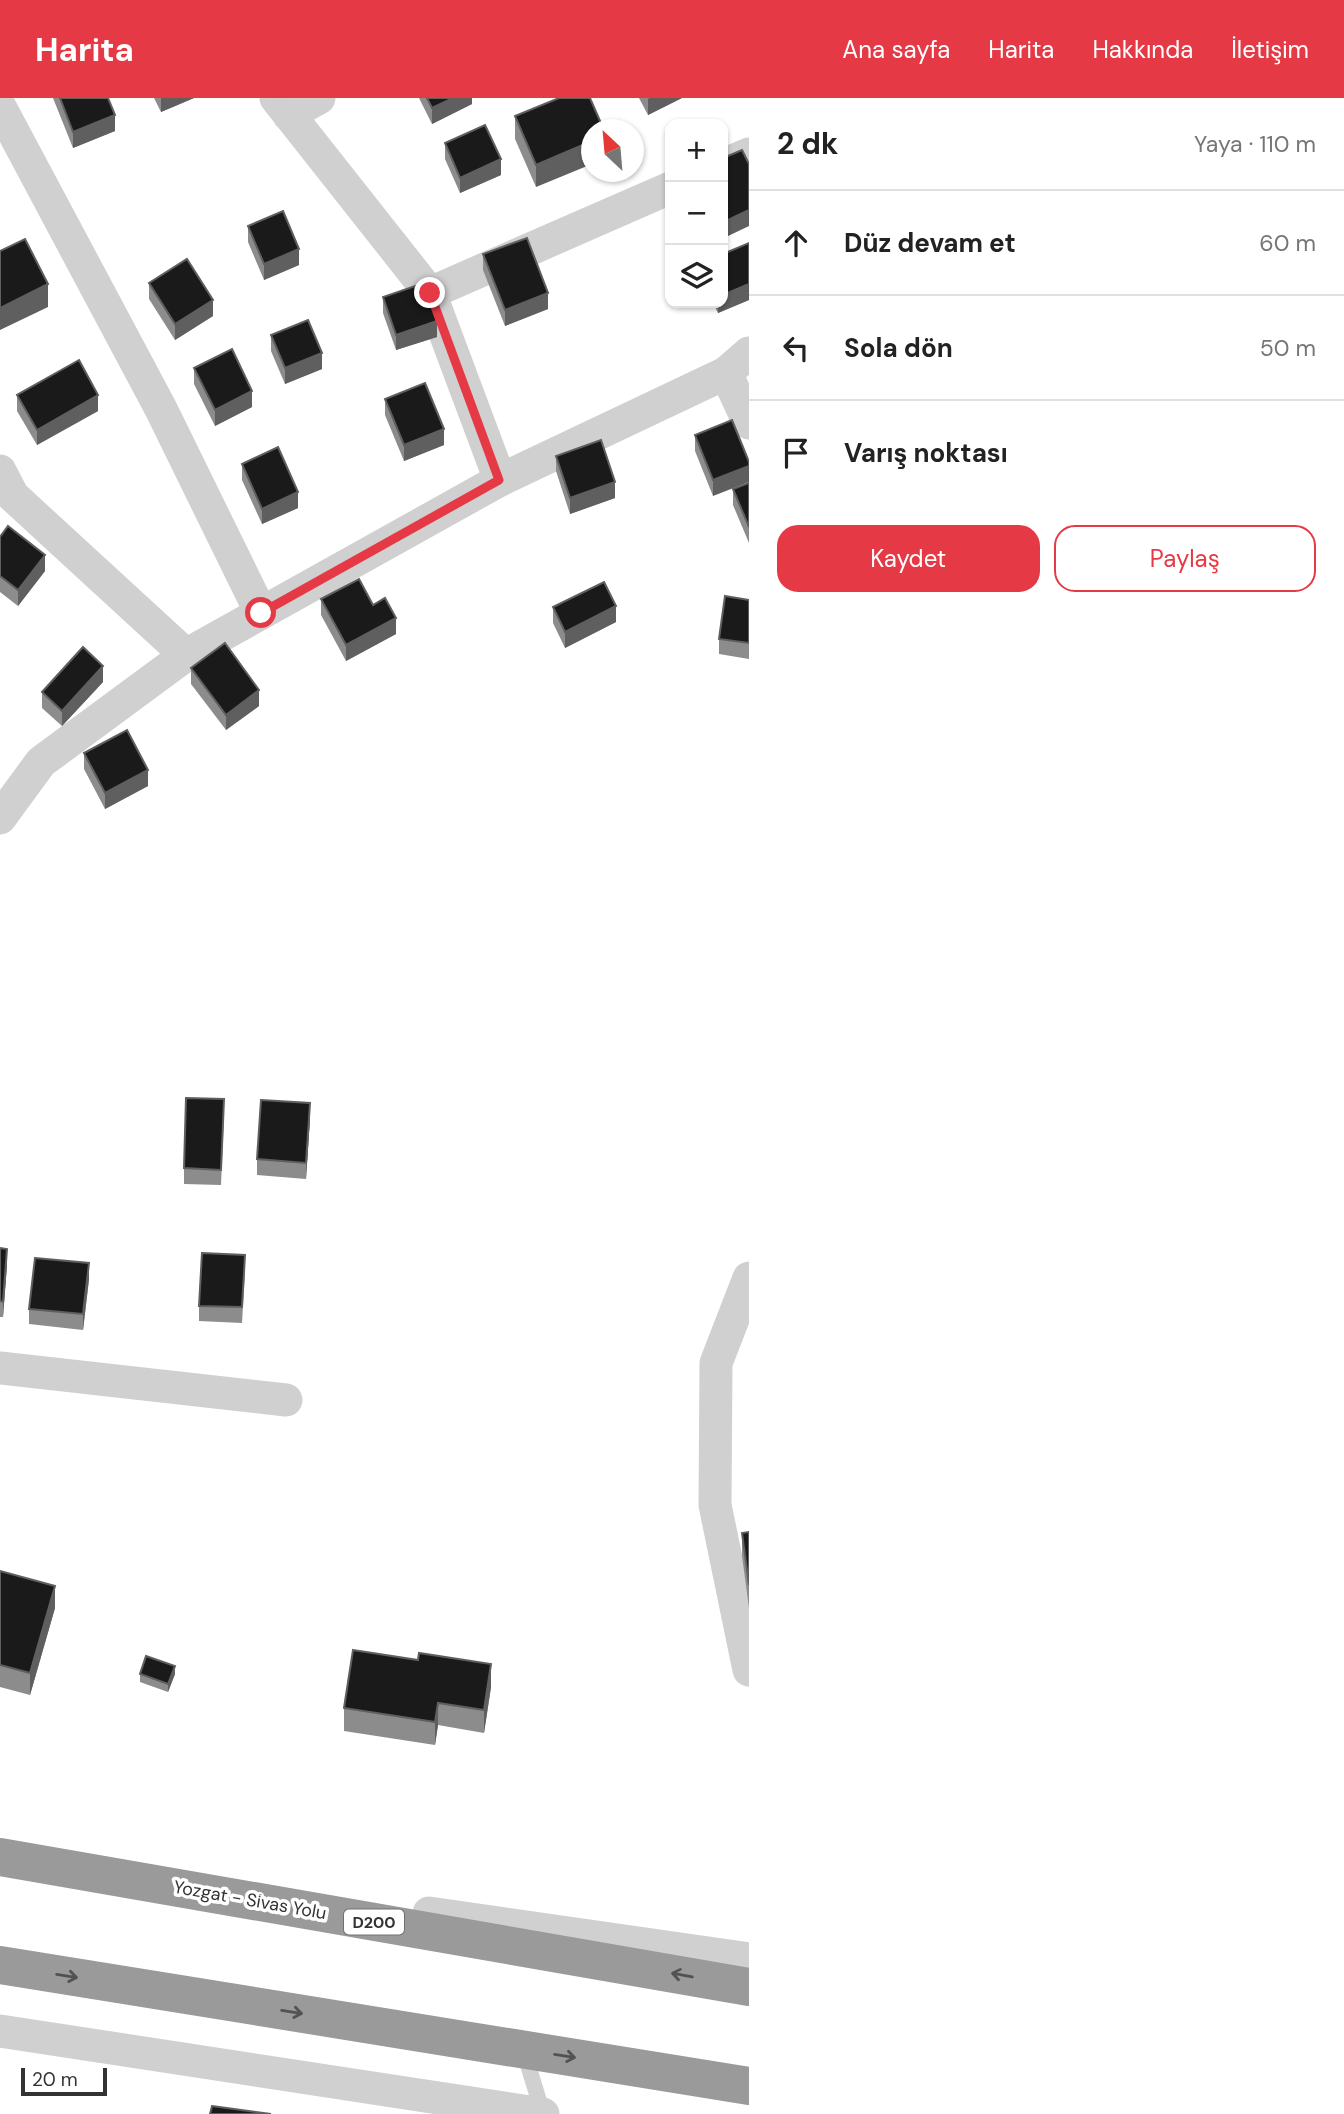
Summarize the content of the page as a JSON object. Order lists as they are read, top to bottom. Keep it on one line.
{"streets":{"highway":["Yozgat - Sivas Yolu","D200"]},"scale_bar":"20 m","north":"top left","page":{"header":"Harita","nav":["Ana sayfa","Harita","Hakkında","İletişim"],"heading":["2 dk","Yaya · 110 m"],"map_buttons":["+","−"],"list":[["Düz devam et","60 m"],["Sola dön","50 m"],"Varış noktası"],"buttons":["Kaydet","Paylaş"],"scale":"20 m"}}
